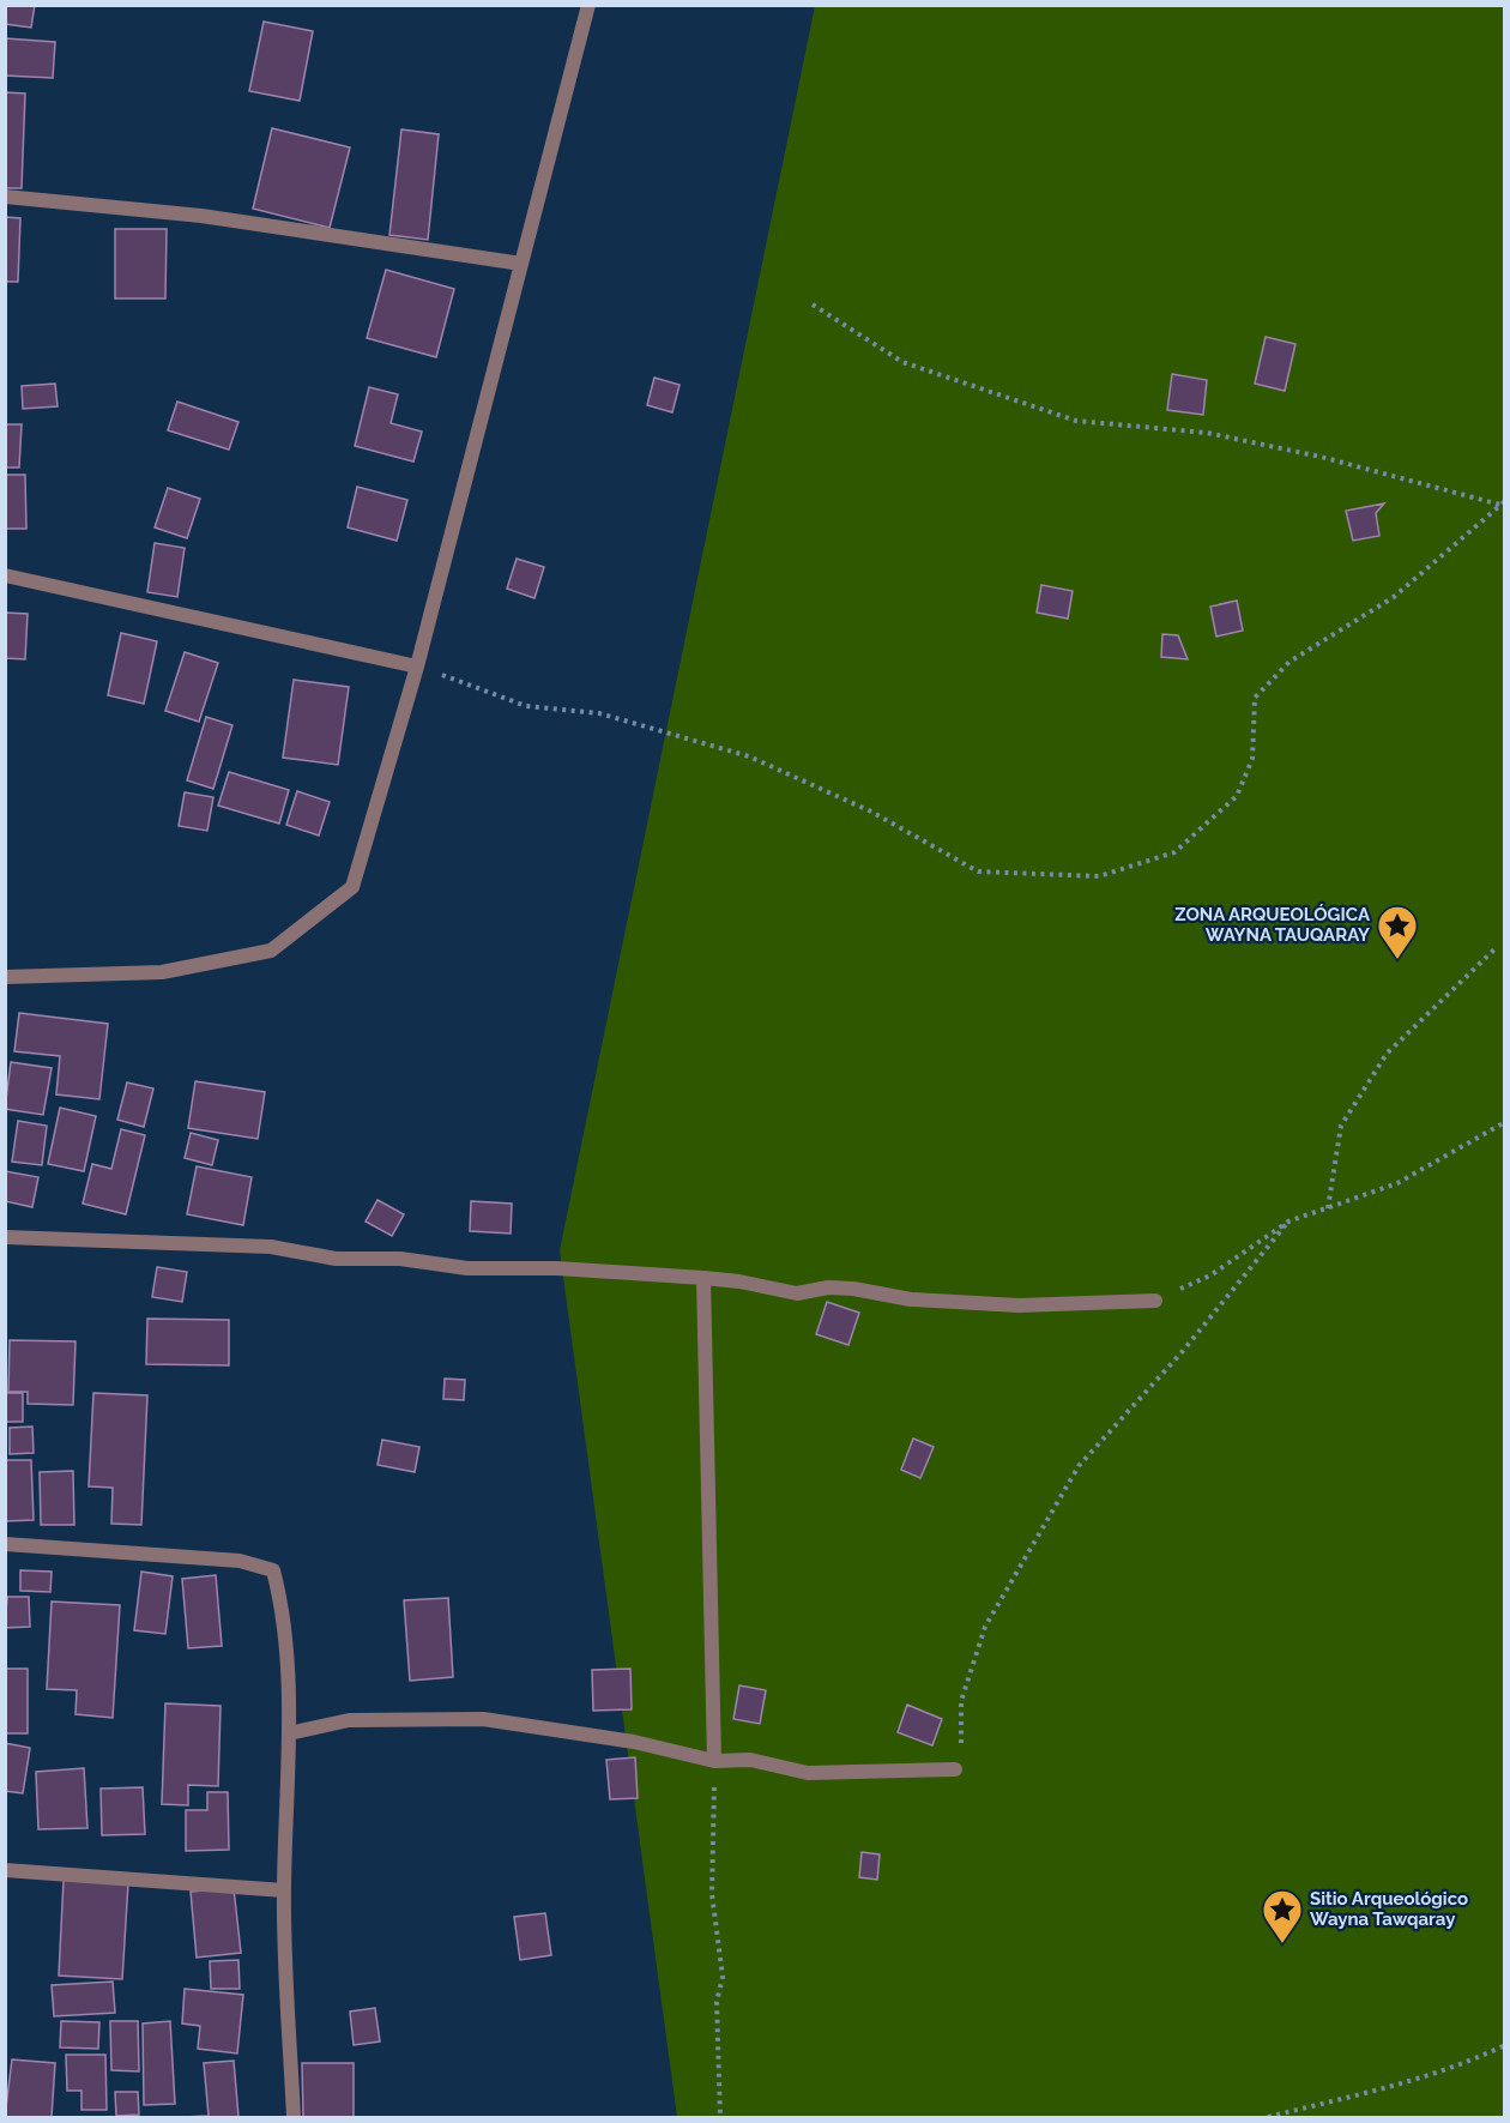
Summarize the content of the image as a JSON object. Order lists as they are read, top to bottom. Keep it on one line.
{"places":{"place":["ZONA ARQUEOLÓGICA WAYNA TAUQARAY","Sitio Arqueológico Wayna Tawqaray"]}}
